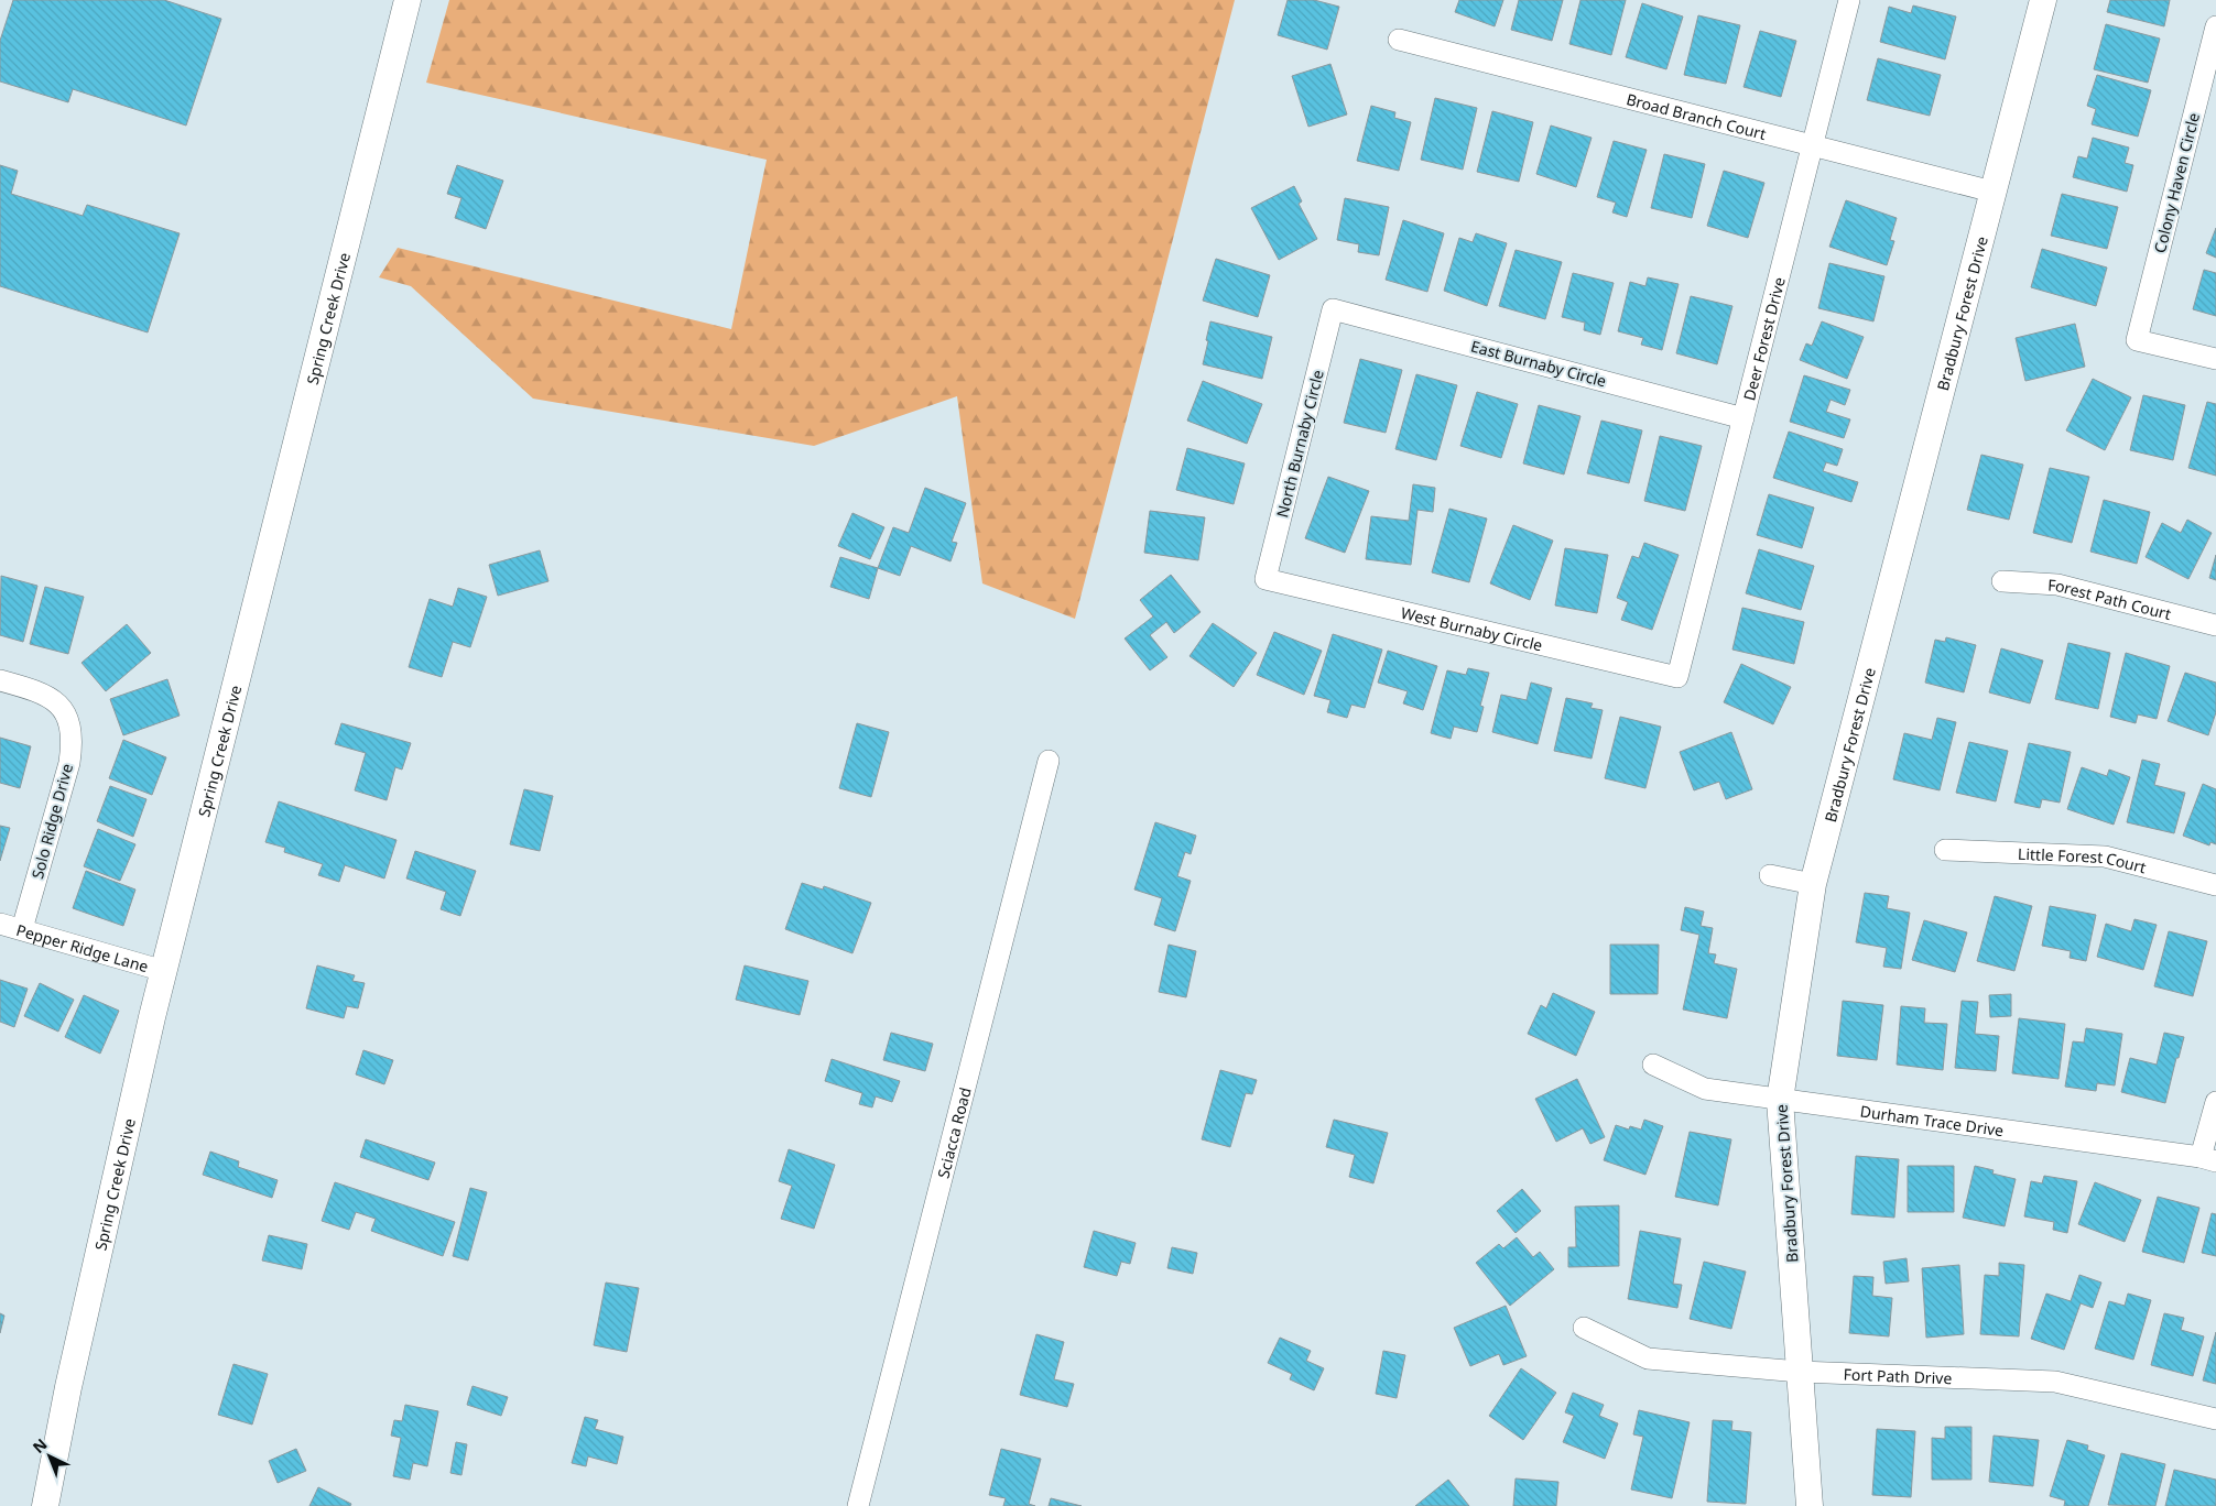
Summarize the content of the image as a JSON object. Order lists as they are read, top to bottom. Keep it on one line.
{"streets":{"street":["Broad Branch Court","Colony Haven Circle","Bradbury Forest Drive","Spring Creek Drive","Deer Forest Drive","East Burnaby Circle","North Burnaby Circle","Forest Path Court","West Burnaby Circle","Solo Ridge Drive","Little Forest Court","Pepper Ridge Lane","Durham Trace Drive","Sciacca Road","Fort Path Drive"]},"crossings":[["Broad Branch Court","Bradbury Forest Drive"],["Broad Branch Court","Deer Forest Drive"],["Bradbury Forest Drive","Durham Trace Drive"],["Bradbury Forest Drive","Fort Path Drive"],["Spring Creek Drive","Pepper Ridge Lane"],["Deer Forest Drive","East Burnaby Circle"],["Deer Forest Drive","West Burnaby Circle"],["East Burnaby Circle","North Burnaby Circle"],["North Burnaby Circle","West Burnaby Circle"],["Solo Ridge Drive","Pepper Ridge Lane"]],"north":"top left"}
